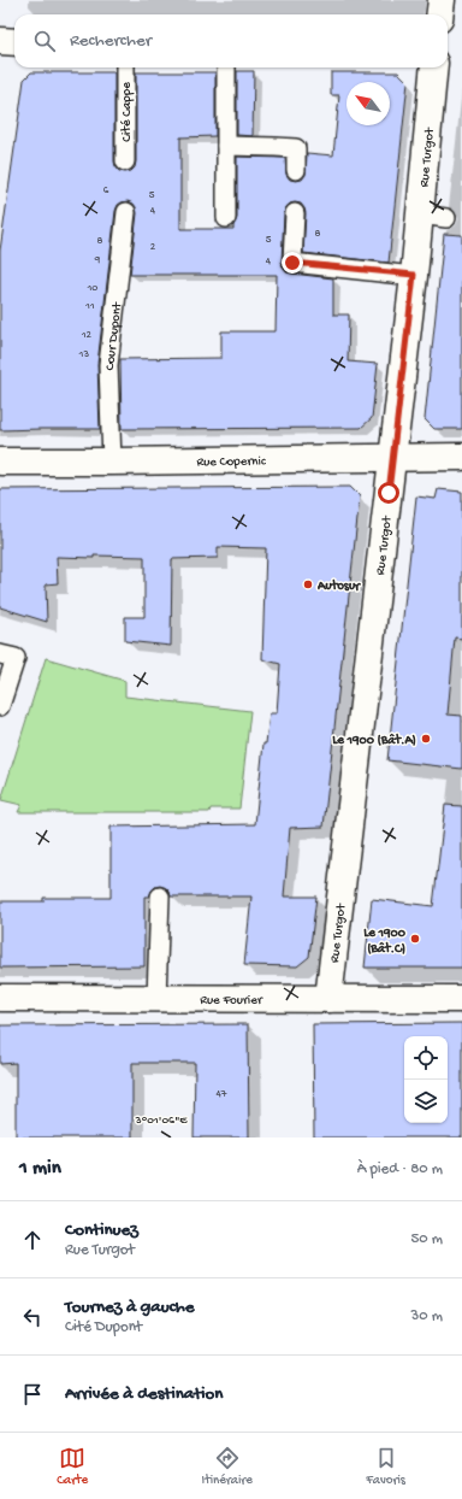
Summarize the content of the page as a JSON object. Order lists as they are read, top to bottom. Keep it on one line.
{"streets":{"street":["Rue Turgot","Rue Copernic","Rue Fourier"],"lane":["Cité Cappe","Cour Dupont"]},"crossings":[["Rue Turgot","Rue Copernic"],["Rue Turgot","Rue Fourier"],["Cour Dupont","Rue Copernic"]],"places":["Autosur","Le 1900 (Bât.A)","Le 1900 (Bât.C)"],"house_numbers":["6","5","4","8","5","8","2","9","4","10","11","12","13","47"],"north":"top left","page":{"search":"Rechercher","heading":["1 min","À pied · 80 m"],"list":[["Continuez","Rue Turgot","50 m"],["Tournez à gauche","Cité Dupont","30 m"],"Arrivée à destination"],"nav":["Carte","Itinéraire","Favoris"]},"coordinates":["3°01'06\"E"]}
